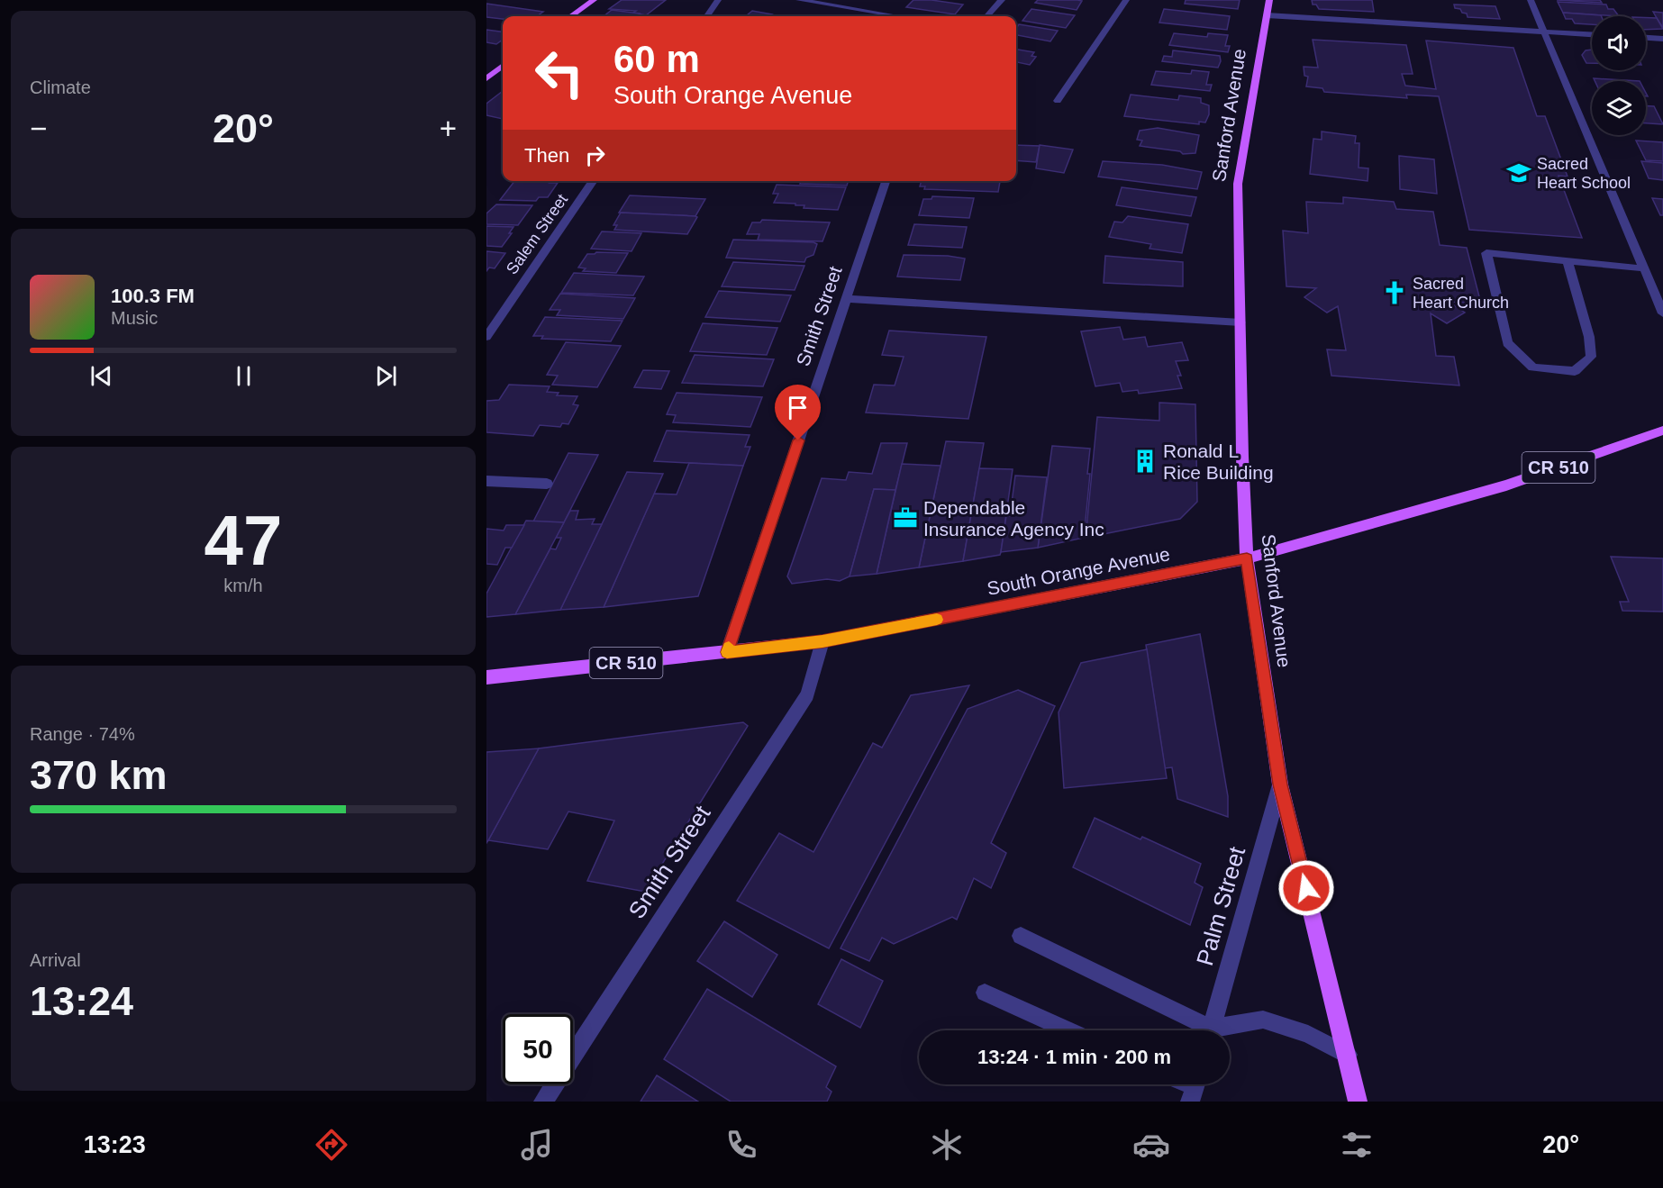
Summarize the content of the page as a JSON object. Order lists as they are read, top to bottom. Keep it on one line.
{"streets":{"main road":["Sanford Avenue","CR 510","South Orange Avenue"],"street":["Salem Street","Smith Street","Palm Street"]},"crossings":[["Sanford Avenue","South Orange Avenue"],["Sanford Avenue","Palm Street"],["Smith Street","South Orange Avenue"]],"places":{"school or university":["Sacred Heart School"],"church":["Sacred Heart Church"],"building":["Ronald L Rice Building"],"office":["Dependable Insurance Agency Inc"]},"page":{"tile":["Climate",["47","km/h"],["Range · 74%","370 km"],["Arrival","13:24"]],"turn":["60 m","South Orange Avenue"],"heat":["−","20°","+"],"then":"Then","song":["100.3 FM","Music"],"limit":"50","trip":"13:24 · 1 min · 200 m","tabs":["13:23","20°"]}}
